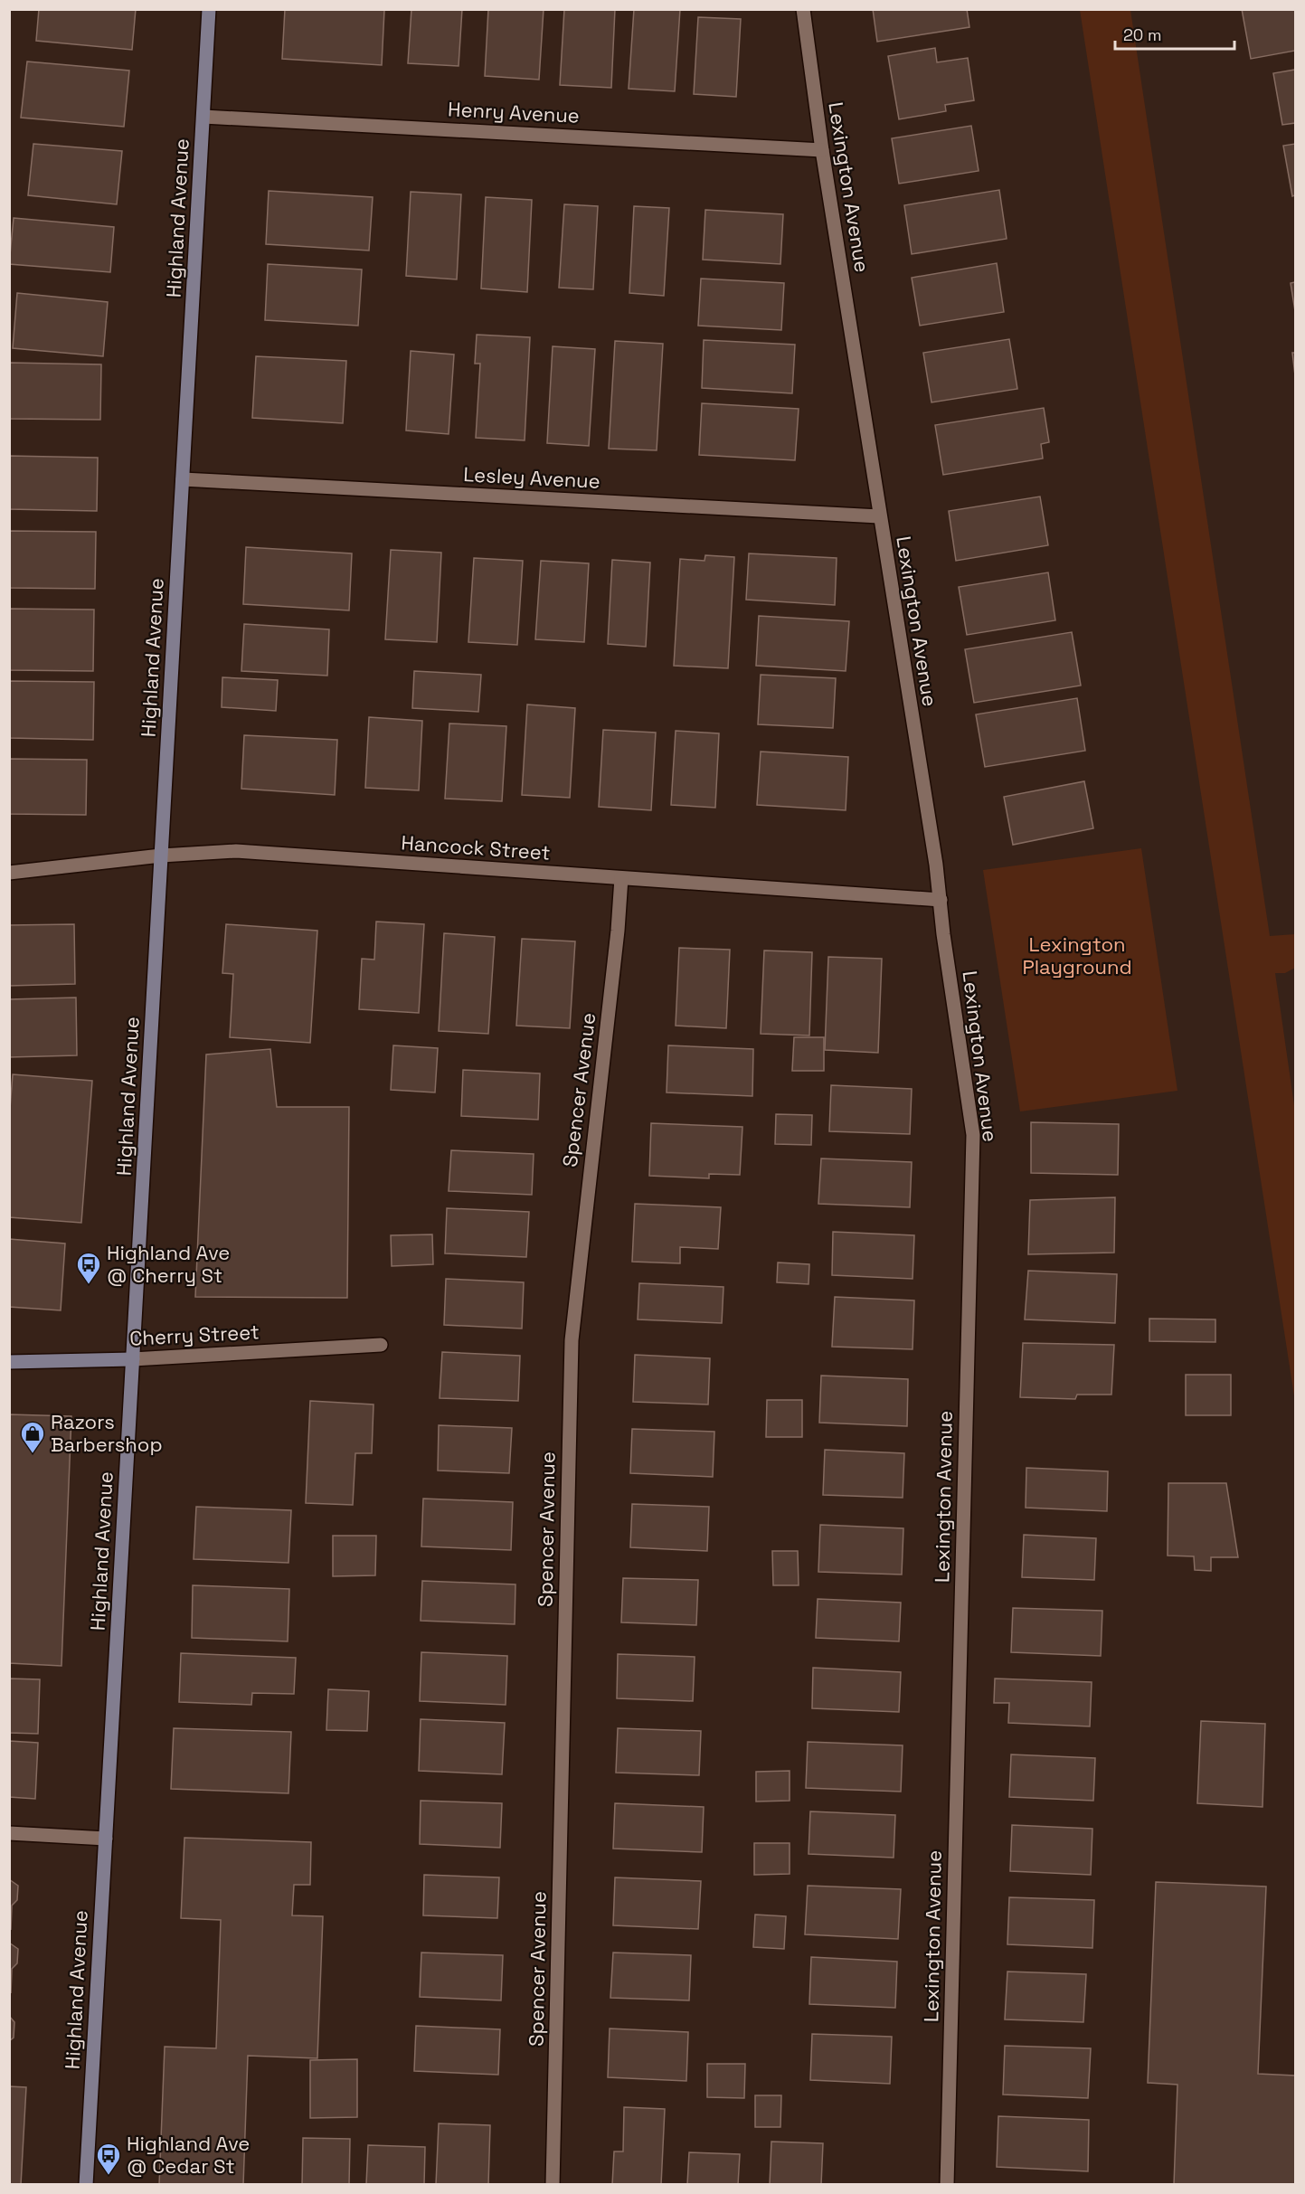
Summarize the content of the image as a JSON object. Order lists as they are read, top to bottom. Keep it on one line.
{"streets":{"main road":["Highland Avenue","Cherry Street"],"street":["Henry Avenue","Lexington Avenue","Lesley Avenue","Hancock Street","Spencer Avenue"]},"crossings":[["Henry Avenue","Lexington Avenue"],["Henry Avenue","Highland Avenue"],["Lexington Avenue","Lesley Avenue"],["Lexington Avenue","Hancock Street"],["Highland Avenue","Lesley Avenue"],["Highland Avenue","Hancock Street"],["Highland Avenue","Cherry Street"],["Hancock Street","Spencer Avenue"]],"parks":["Lexington Playground"],"places":{"bus stop":["Highland Ave @ Cherry St","Highland Ave @ Cedar St"],"shop":["Razors Barbershop"]},"scale_bar":"20 m"}
